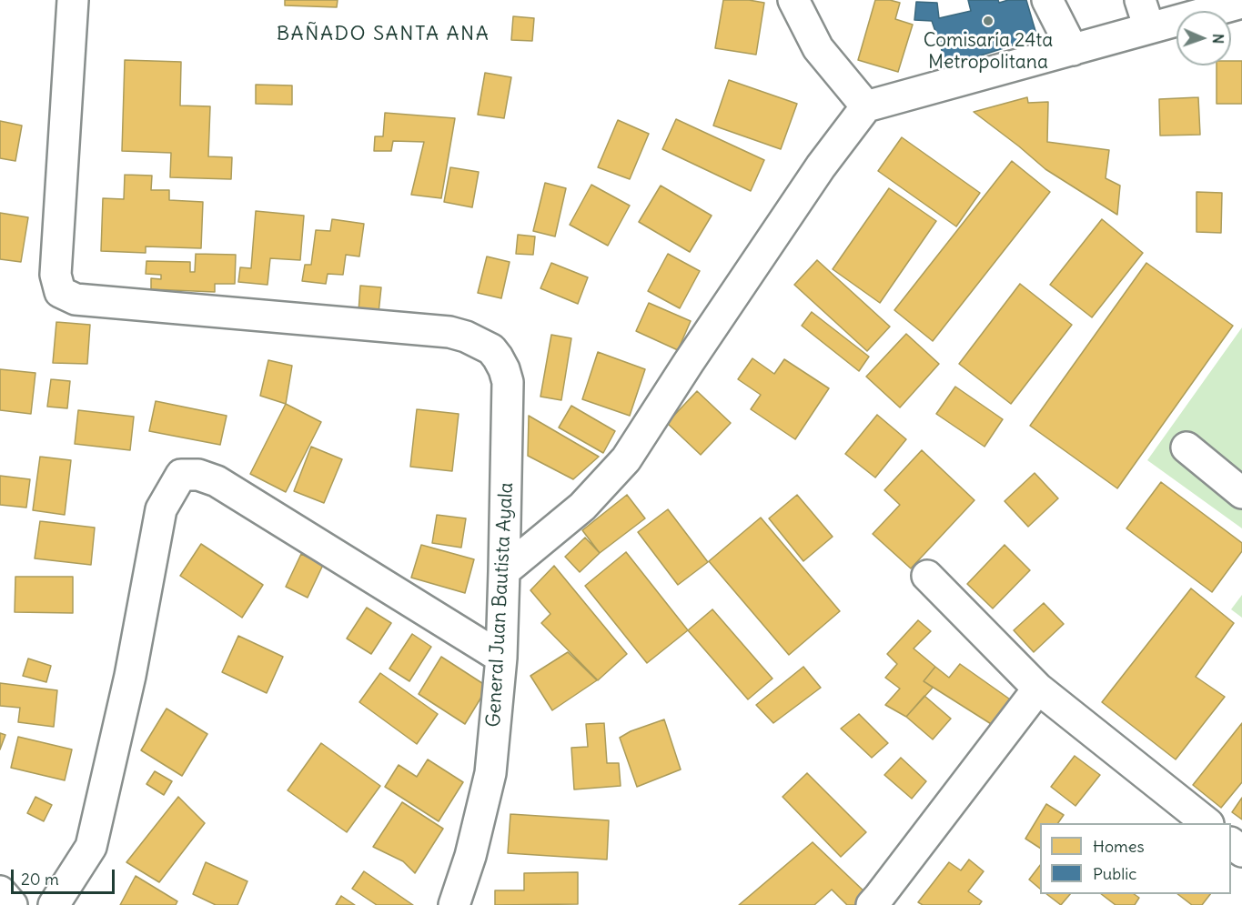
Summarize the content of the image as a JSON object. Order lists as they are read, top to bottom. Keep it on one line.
{"streets":{"street":["General Juan Bautista Ayala"]},"districts":["BAÑADO SANTA ANA"],"places":["Comisaría 24ta Metropolitana"],"legend":["Homes","Public"],"scale_bar":"20 m","north":"right"}
